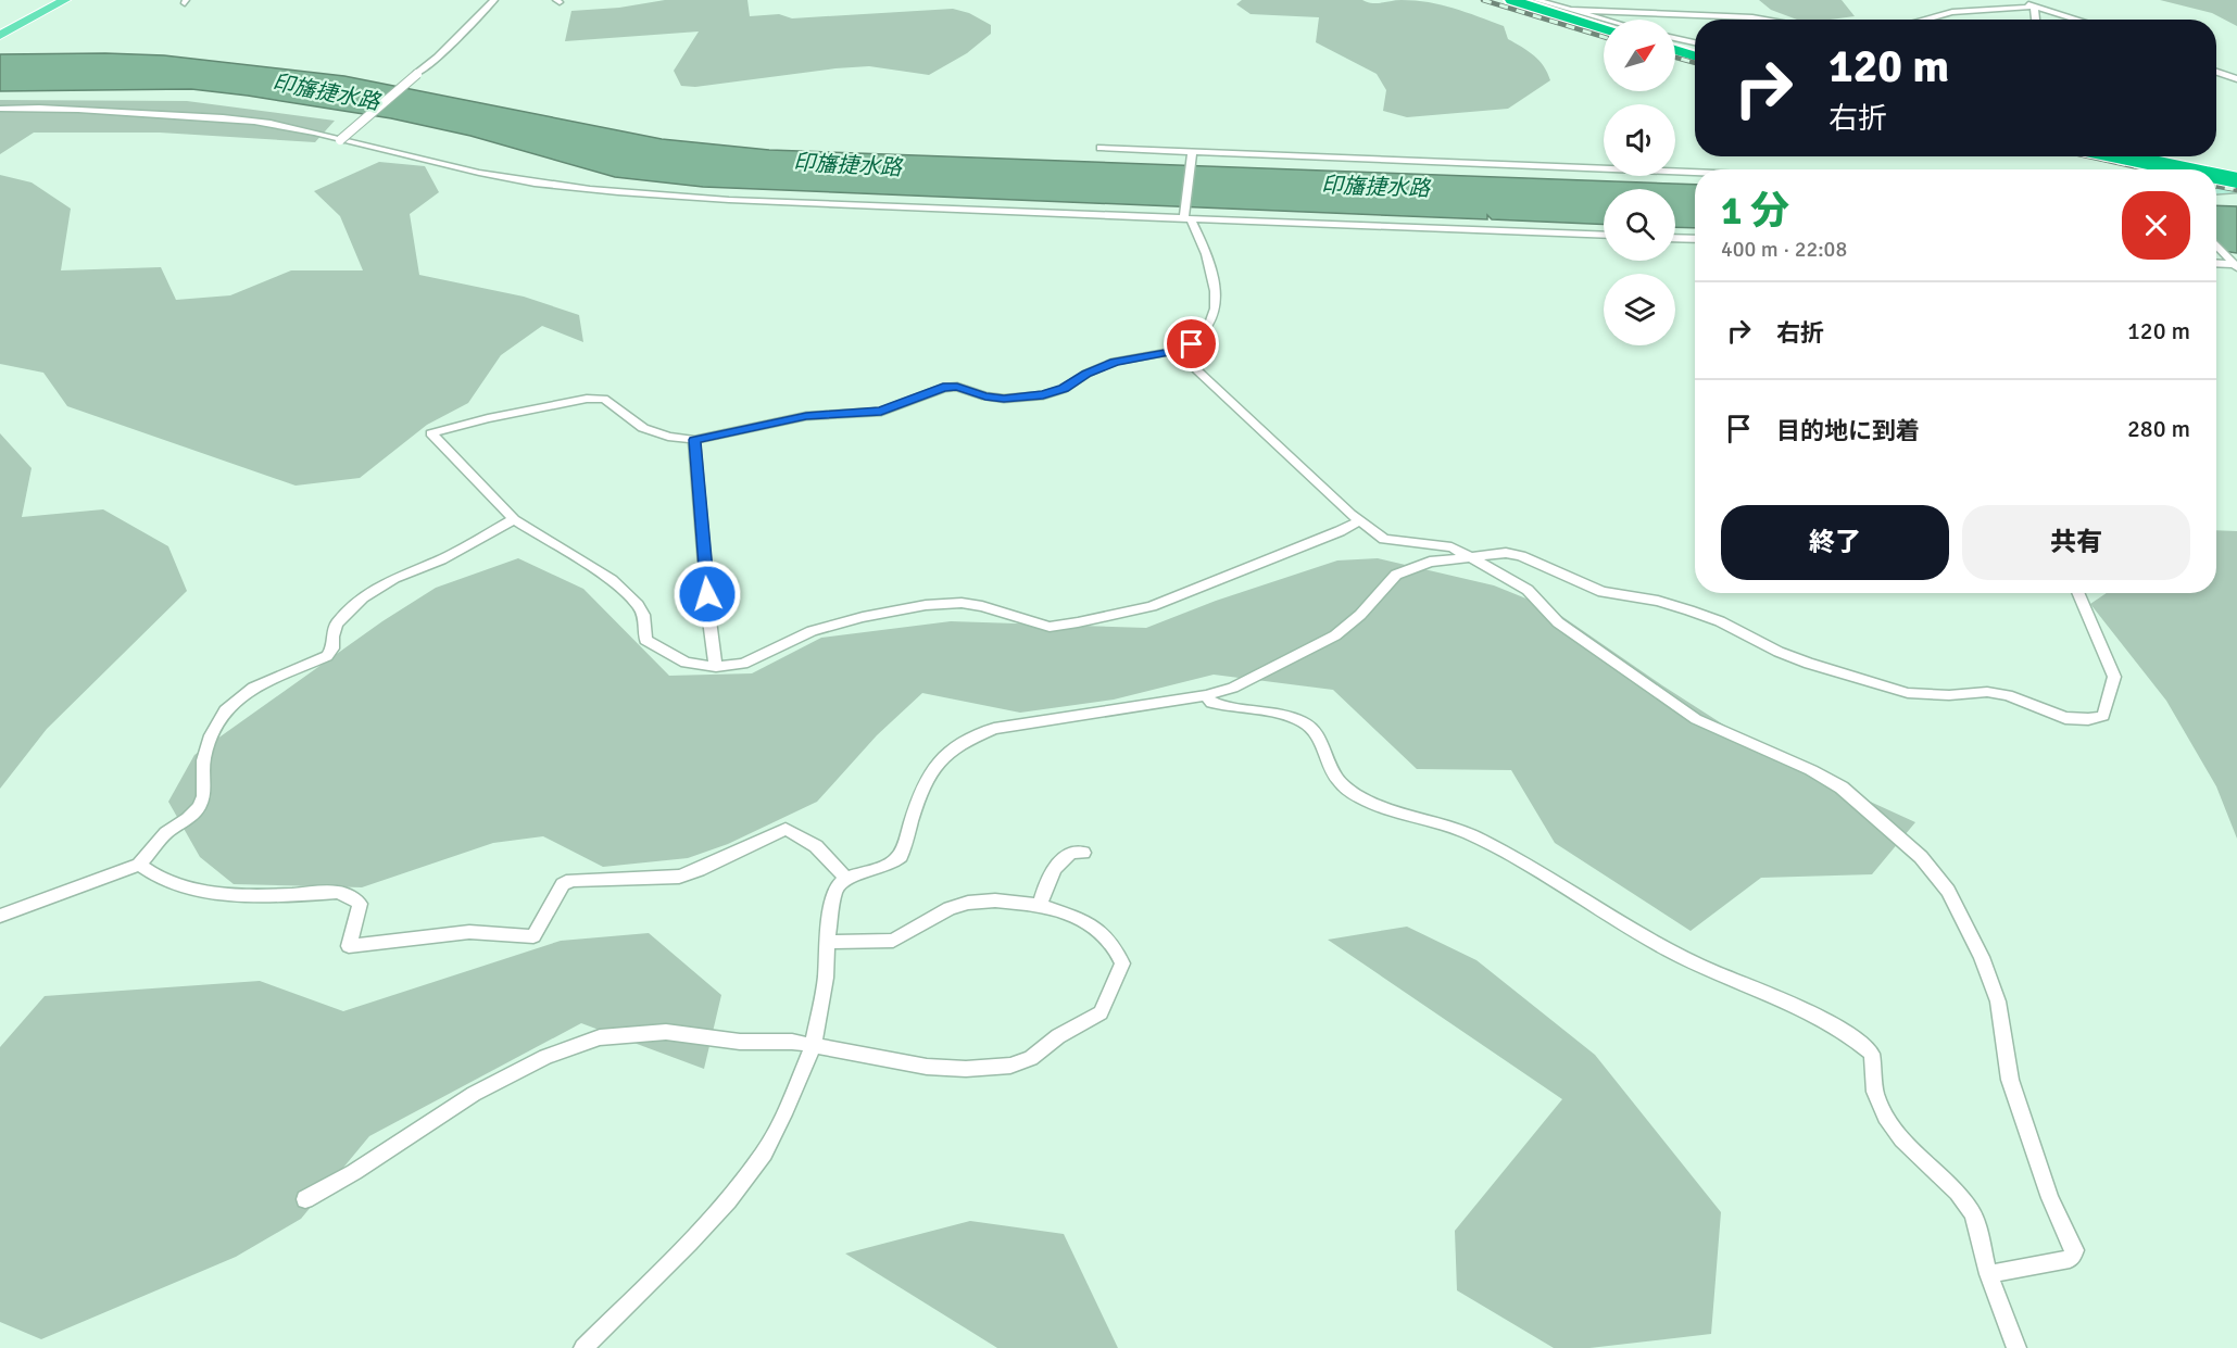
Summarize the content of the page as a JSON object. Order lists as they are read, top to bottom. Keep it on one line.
{"water":["印旛捷水路"],"north":"top right","page":{"turn":["120 m","右折"],"heading":["1 分","400 m · 22:08"],"list":[{"name":"右折","value":"120 m"},{"name":"目的地に到着","value":"280 m"}],"buttons":["終了","共有"]}}
